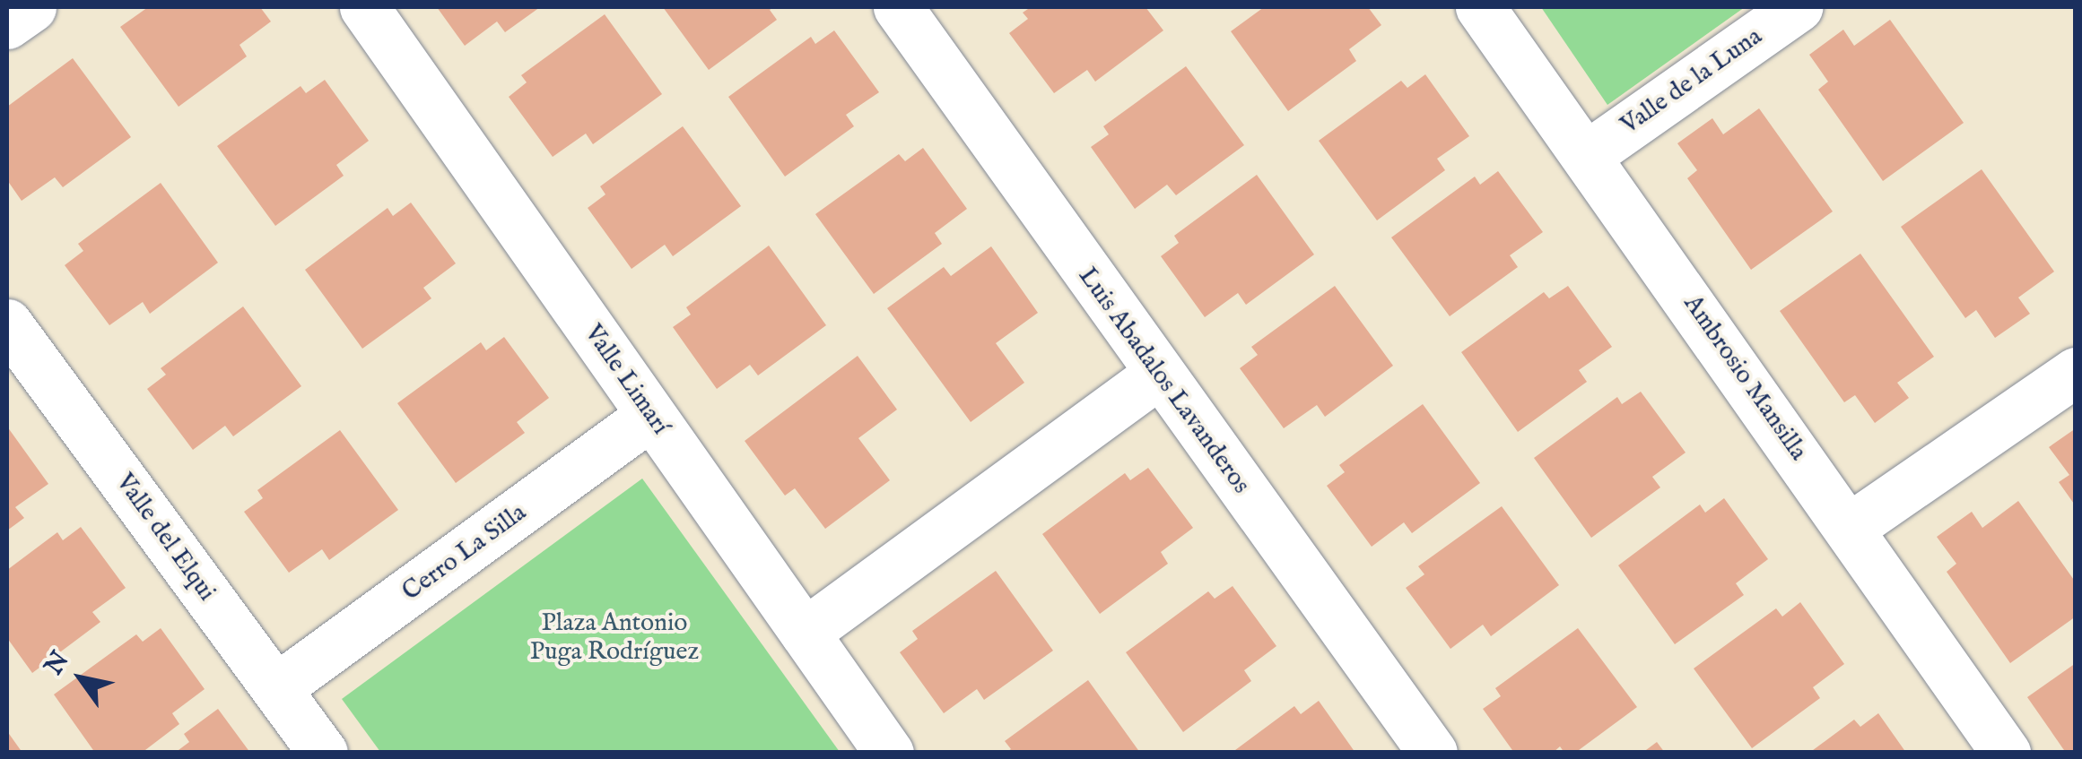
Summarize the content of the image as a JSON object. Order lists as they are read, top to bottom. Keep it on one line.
{"streets":{"street":["Valle de la Luna","Ambrosio Mansilla","Valle Limarí","Luis Abadalos Lavanderos","Valle del Elqui","Cerro La Silla"]},"crossings":[["Valle de la Luna","Ambrosio Mansilla"],["Valle Limarí","Cerro La Silla"],["Valle del Elqui","Cerro La Silla"]],"parks":["Plaza Antonio Puga Rodríguez"],"north":"top left"}
